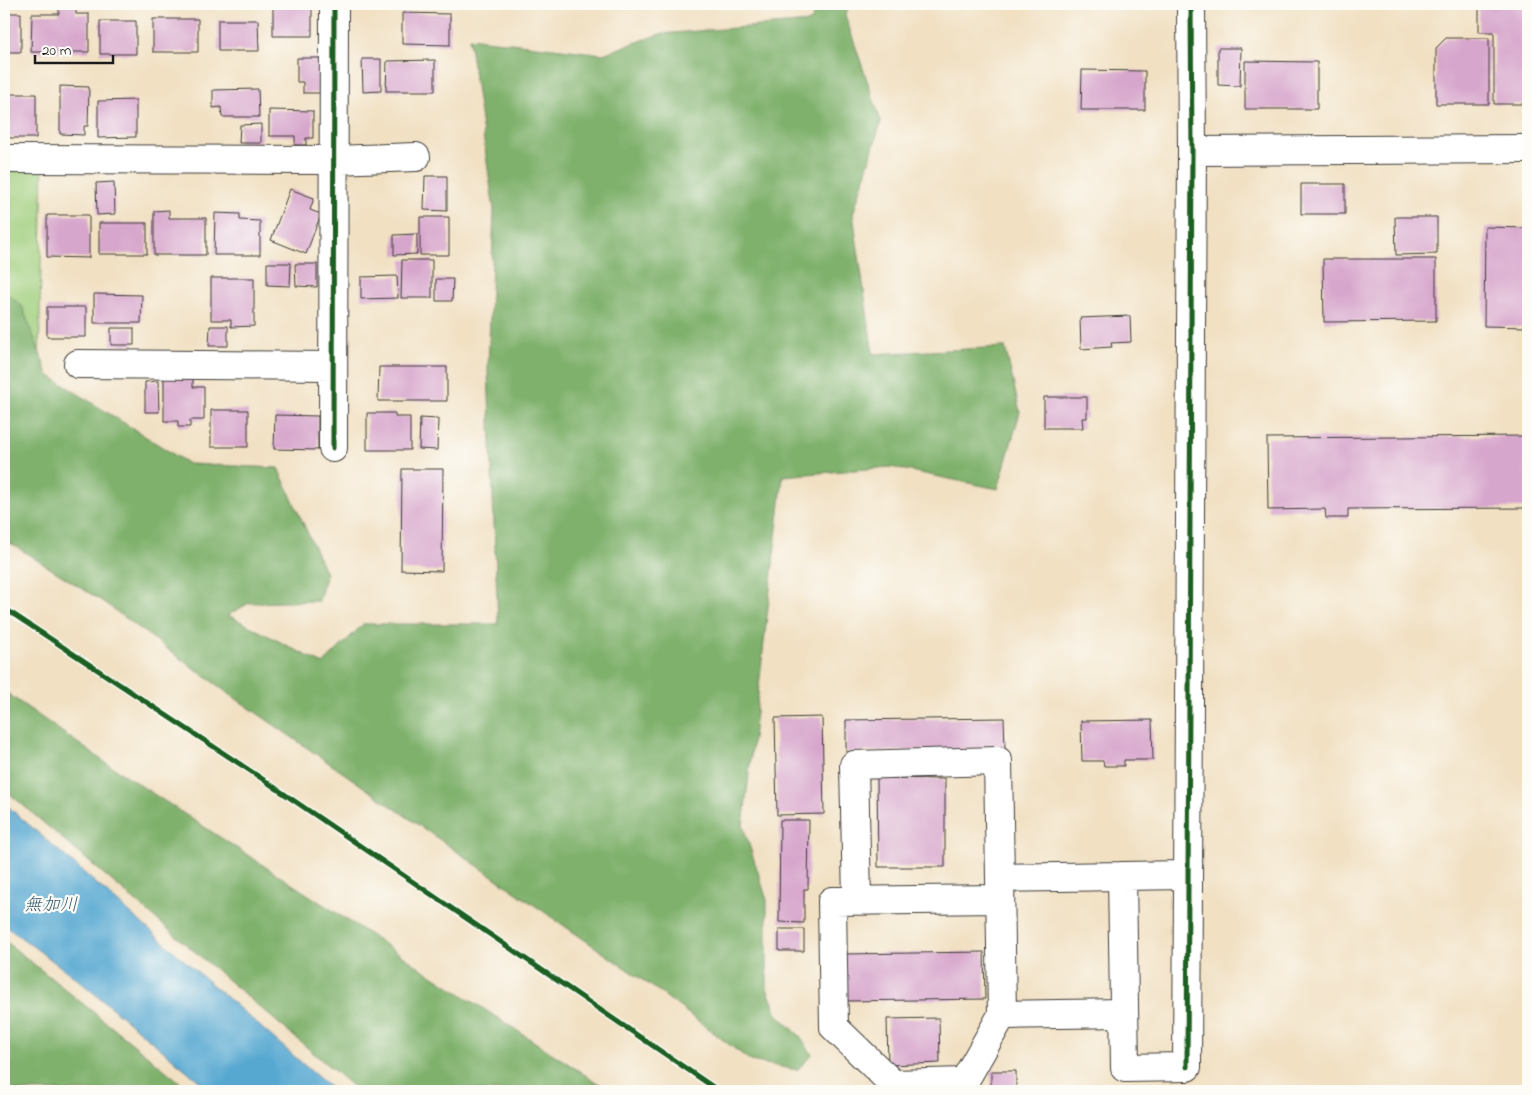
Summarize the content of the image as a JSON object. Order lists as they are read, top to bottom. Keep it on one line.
{"water":["無加川"],"scale_bar":"20 m"}
